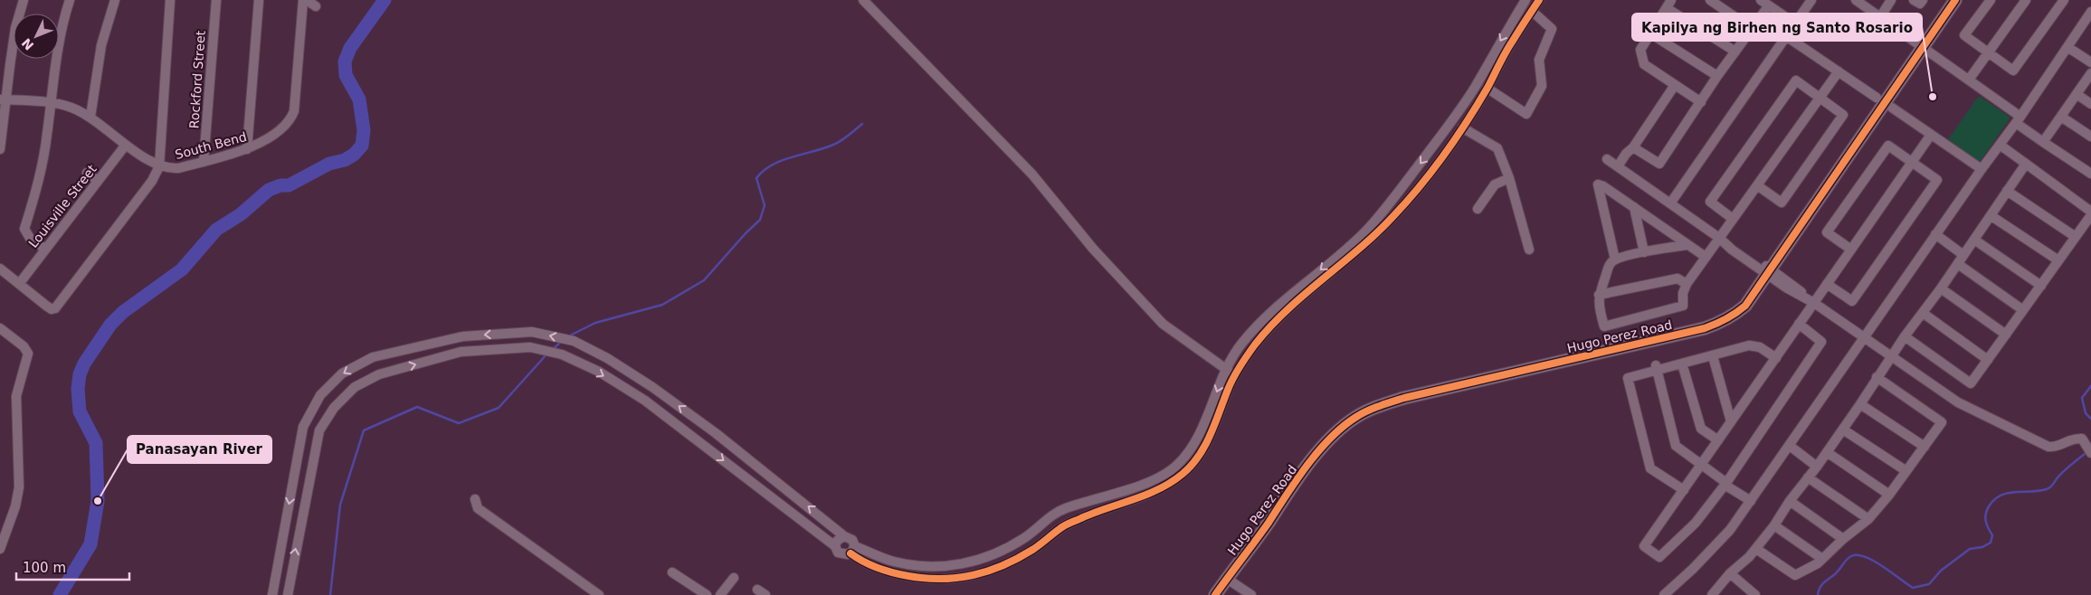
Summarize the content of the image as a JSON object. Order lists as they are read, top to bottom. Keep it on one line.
{"streets":{"street":["Rockford Street","South Bend","Louisville Street","Hugo Perez Road"]},"crossings":[["Rockford Street","South Bend"]],"places":["Kapilya ng Birhen ng Santo Rosario","Panasayan River"],"scale_bar":"100 m","north":"bottom left"}
